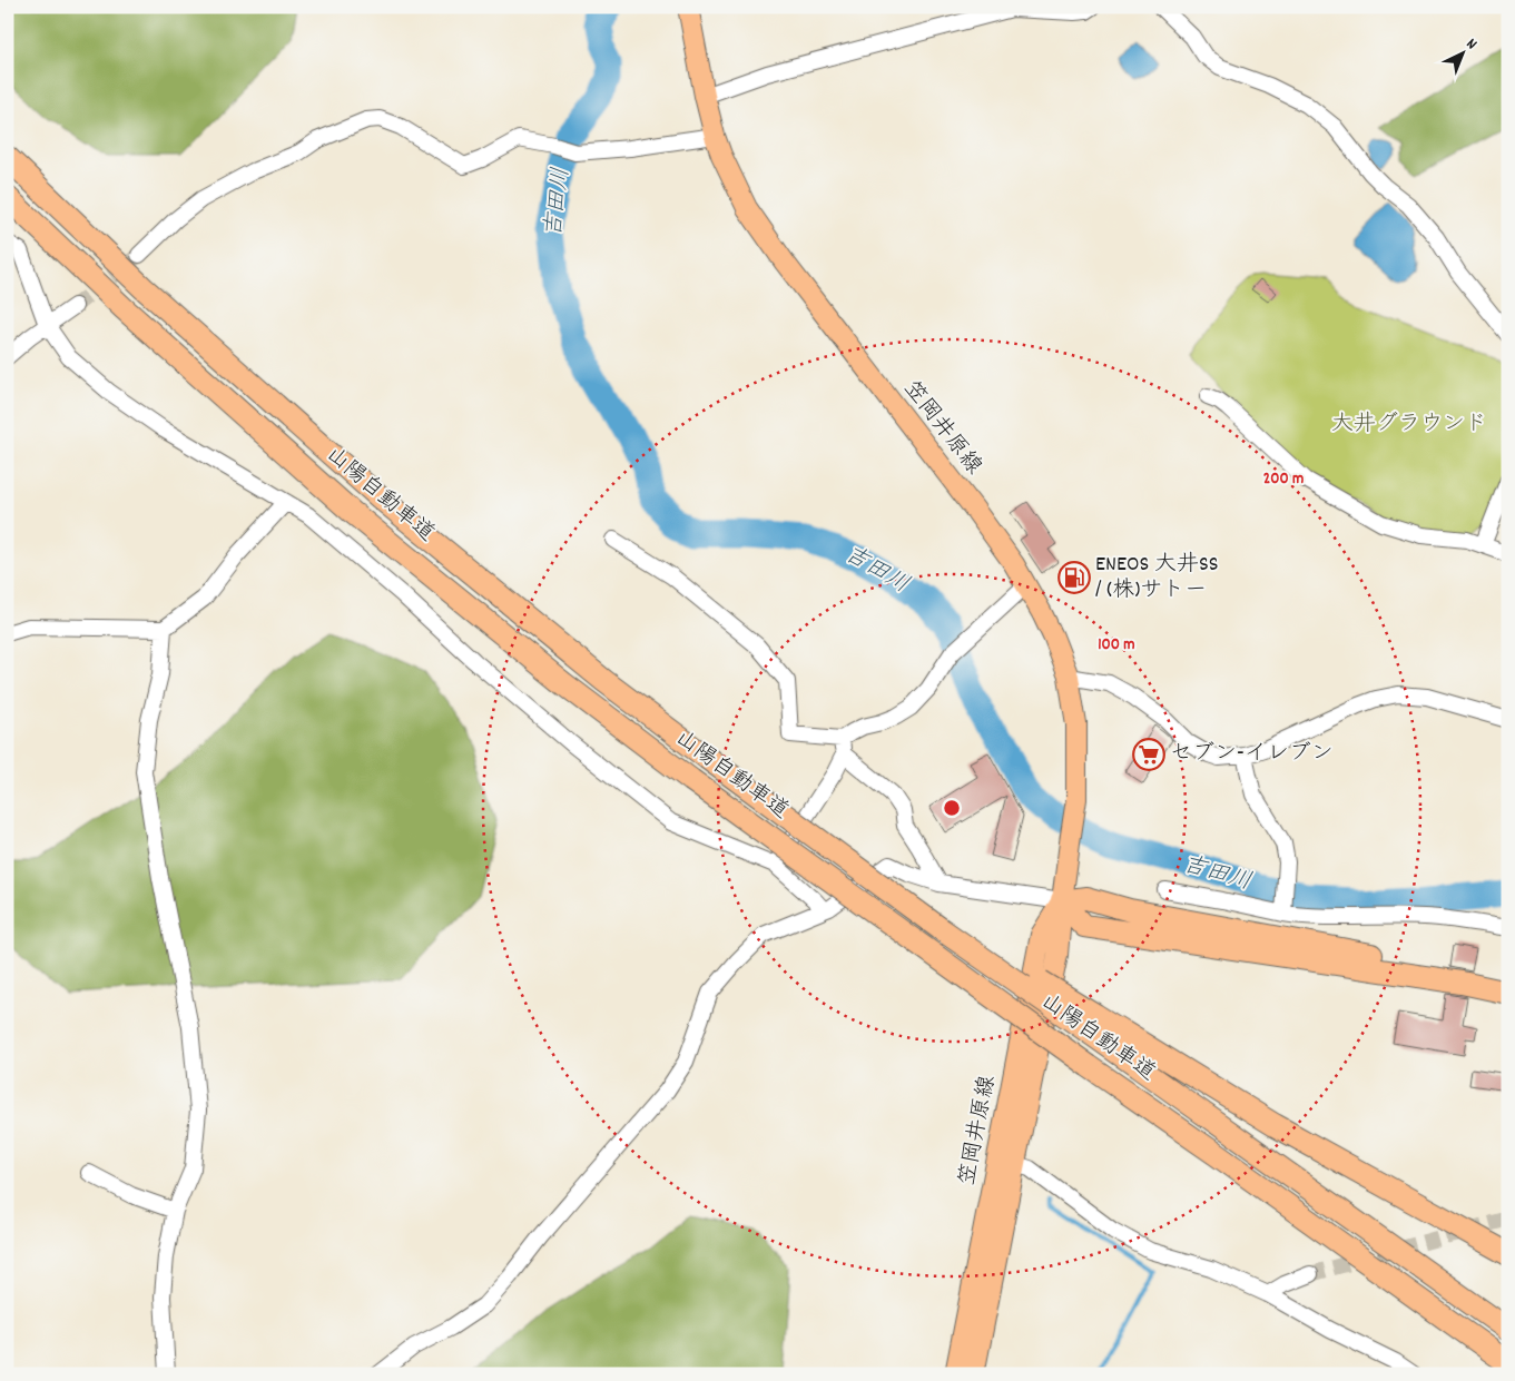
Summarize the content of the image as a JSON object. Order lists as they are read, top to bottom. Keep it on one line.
{"streets":{"highway":["山陽自動車道"],"main road":["笠岡井原線"]},"water":["吉田川"],"parks":["大井グラウンド"],"places":{"fuel station":["ENEOS 大井SS / (株)サトー"],"supermarket":["セブン-イレブン"]},"north":"top right","rings":["200 m","100 m"]}
